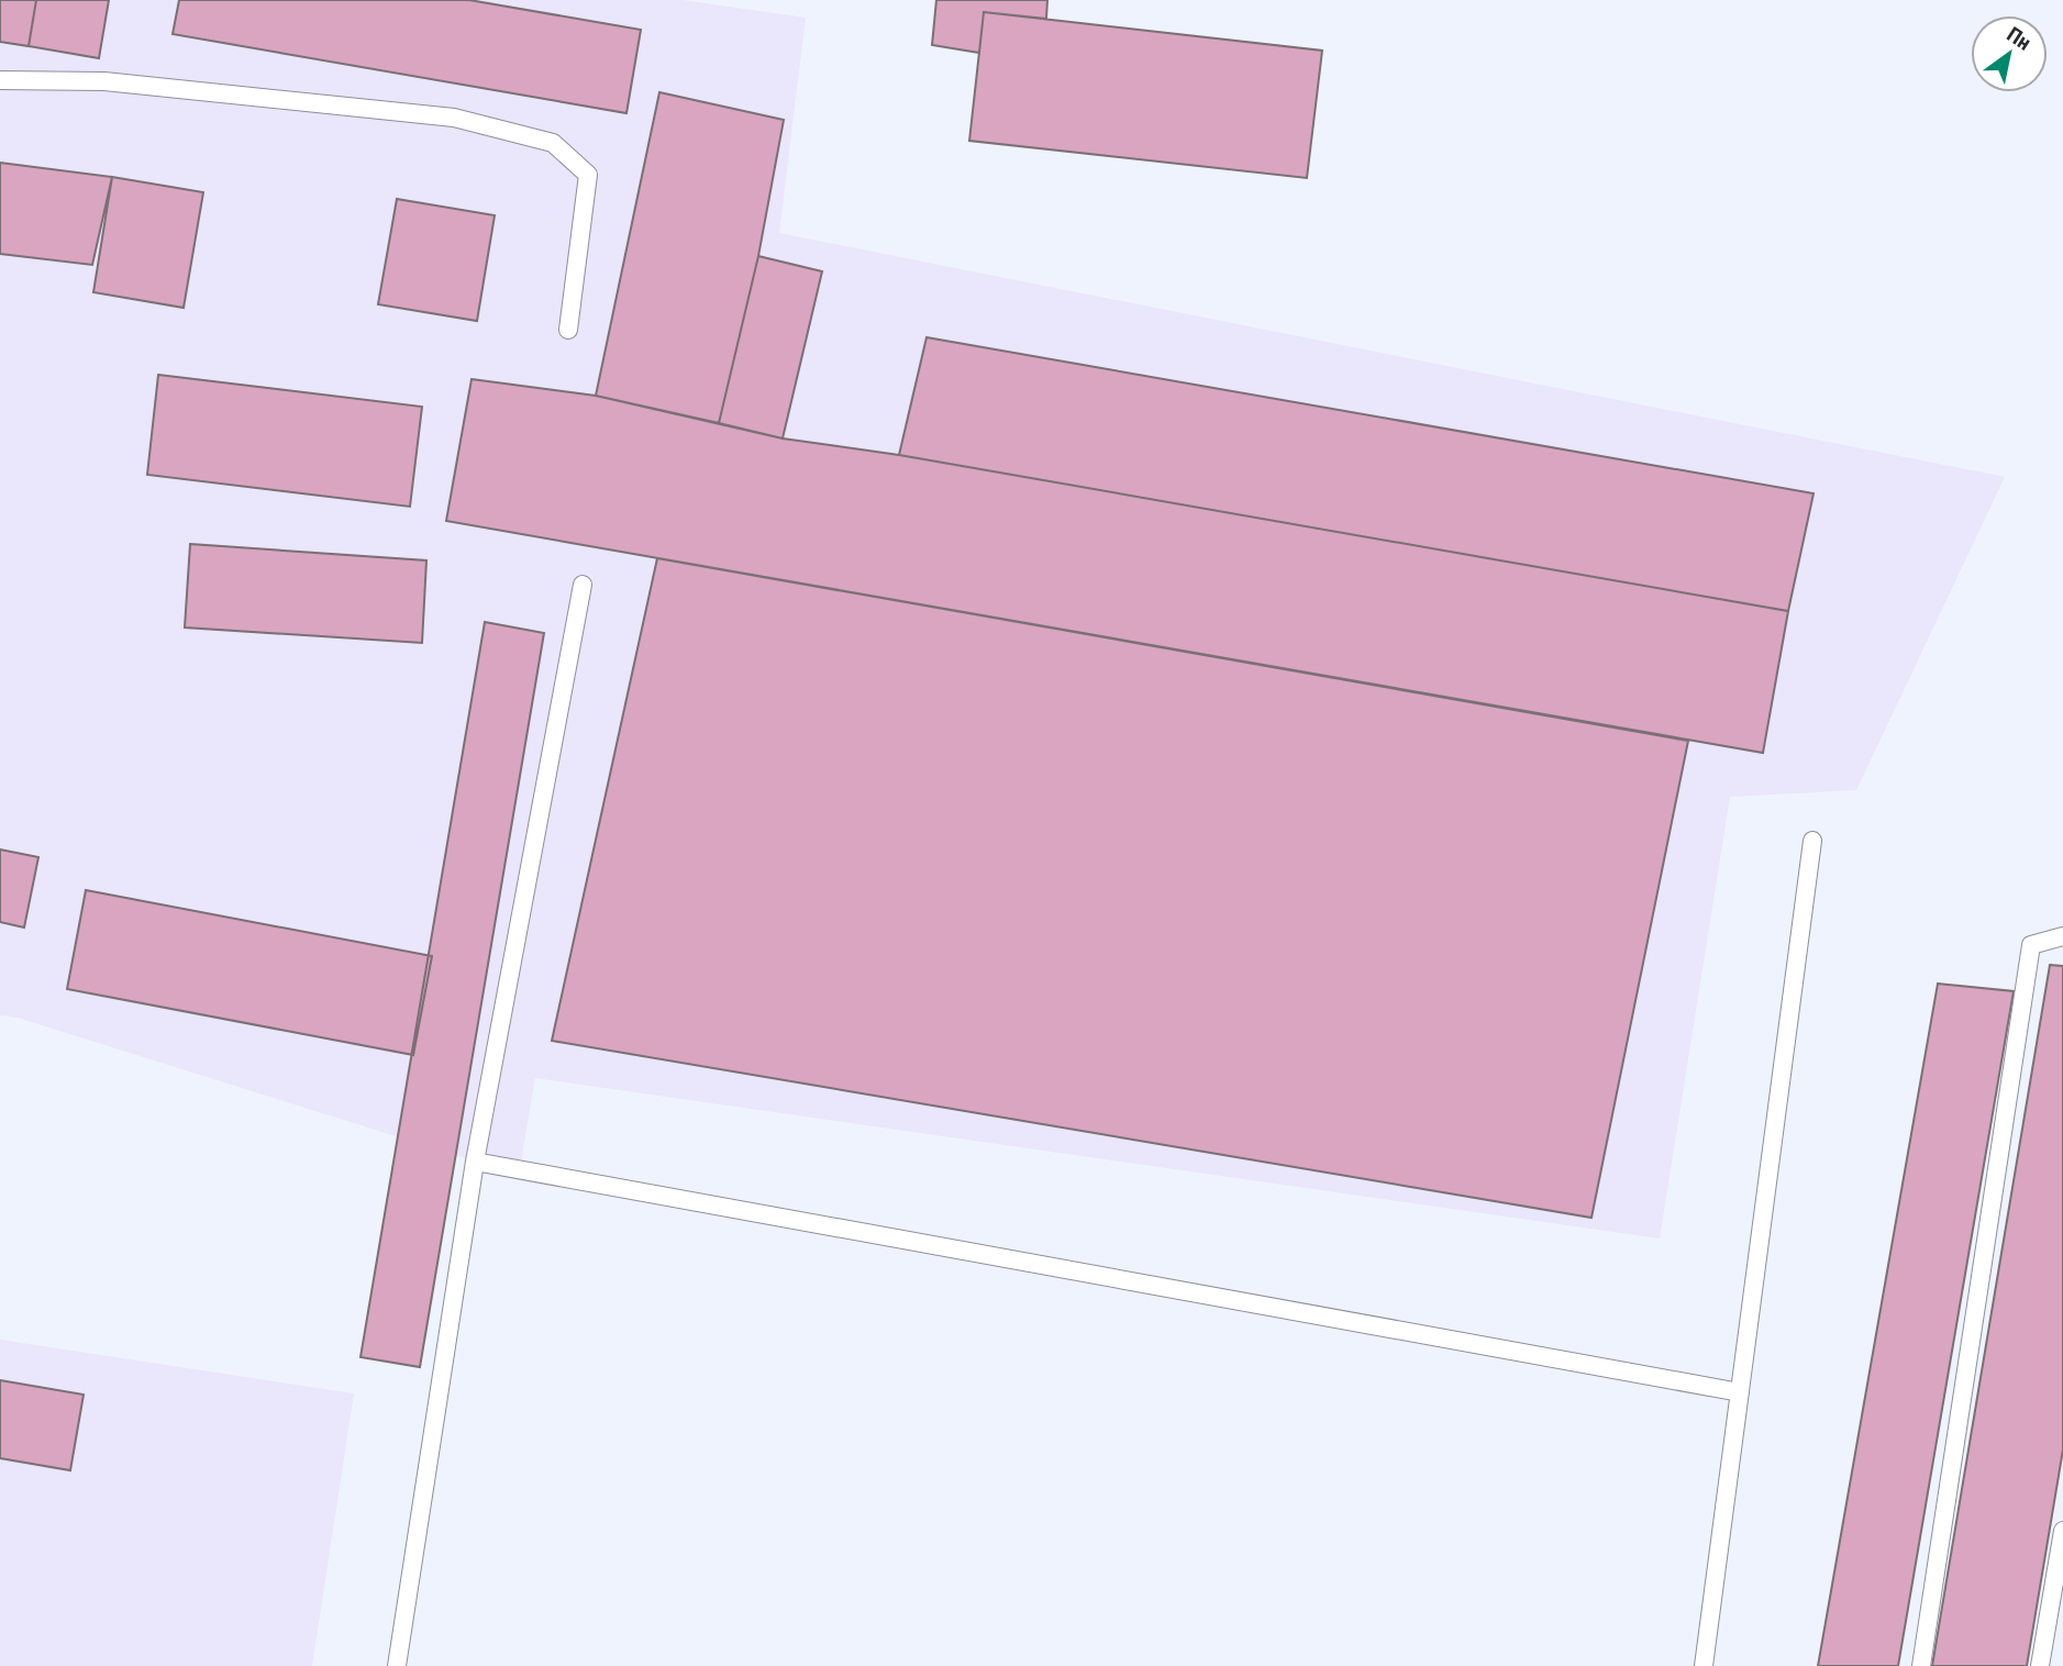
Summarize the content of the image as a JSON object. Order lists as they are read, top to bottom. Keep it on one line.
{"north":"top right"}
